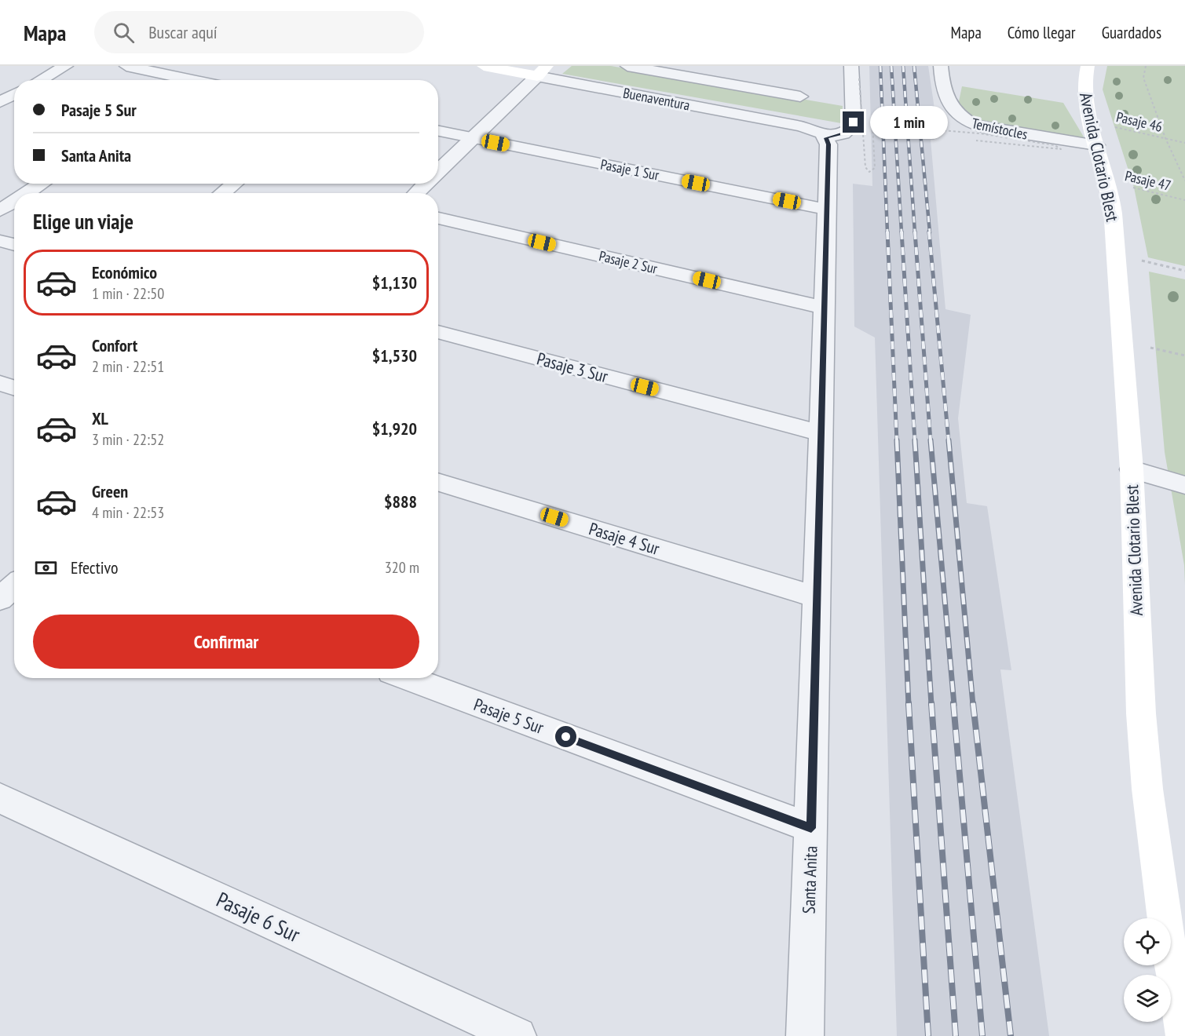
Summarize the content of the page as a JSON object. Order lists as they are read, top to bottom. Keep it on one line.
{"streets":{"main road":["Buenaventura","Avenida Clotario Blest"],"street":["Temístocles","Pasaje 1 Sur","Pasaje 2 Sur","Pasaje 3 Sur","Pasaje 4 Sur","Pasaje 5 Sur","Santa Anita","Pasaje 6 Sur"],"path":["Pasaje 46","Pasaje 47"]},"crossings":[["Buenaventura","Santa Anita"],["Pasaje 46","Avenida Clotario Blest"],["Temístocles","Avenida Clotario Blest"],["Avenida Clotario Blest","Pasaje 47"],["Pasaje 1 Sur","Santa Anita"],["Pasaje 2 Sur","Santa Anita"],["Pasaje 3 Sur","Santa Anita"],["Pasaje 4 Sur","Santa Anita"],["Pasaje 5 Sur","Santa Anita"]],"page":{"header":"Mapa","search":"Buscar aquí","nav":["Mapa","Cómo llegar","Guardados"],"banner":["Pasaje 5 Sur","Santa Anita"],"bubble":"1 min","heading":"Elige un viaje","list":[{"name":"Económico","note":"1 min · 22:50","value":"$1,130"},{"name":"Confort","note":"2 min · 22:51","value":"$1,530"},{"name":"XL","note":"3 min · 22:52","value":"$1,920"},{"name":"Green","note":"4 min · 22:53","value":"$888"}],"pay":["Efectivo","320 m"],"buttons":"Confirmar"}}
